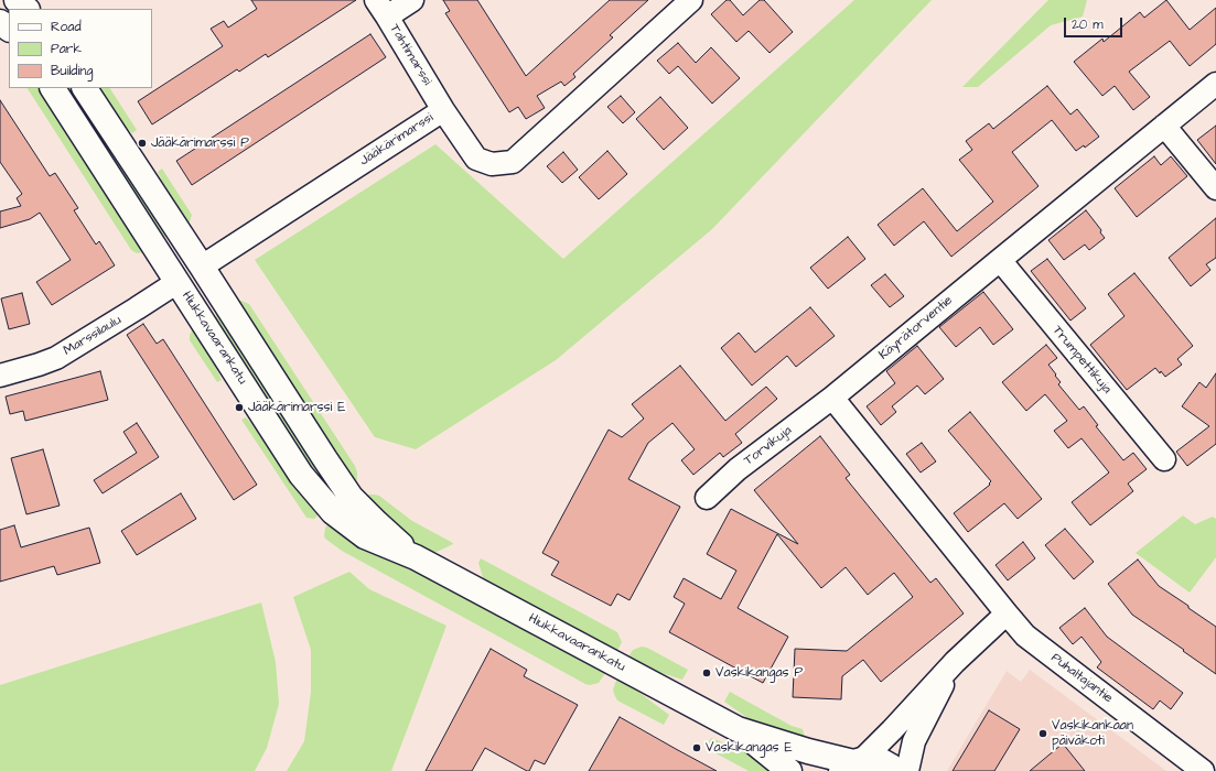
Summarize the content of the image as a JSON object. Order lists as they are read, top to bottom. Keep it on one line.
{"streets":{"street":["Tahtimarssi","Jääkärimarssi","Käyrätorventie","Marssilaulu","Hiukkavaarankatu","Trumpettikuja","Torvikuja","Puhaltajantie"]},"crossings":[["Tahtimarssi","Jääkärimarssi"],["Jääkärimarssi","Hiukkavaarankatu"],["Käyrätorventie","Trumpettikuja"],["Käyrätorventie","Torvikuja"],["Marssilaulu","Hiukkavaarankatu"]],"places":["Jääkärimarssi P","Jääkärimarssi E","Vaskikangas P","Vaskikankaan päiväkoti","Vaskikangas E"],"legend":["Road","Park","Building"],"scale_bar":"20 m"}
